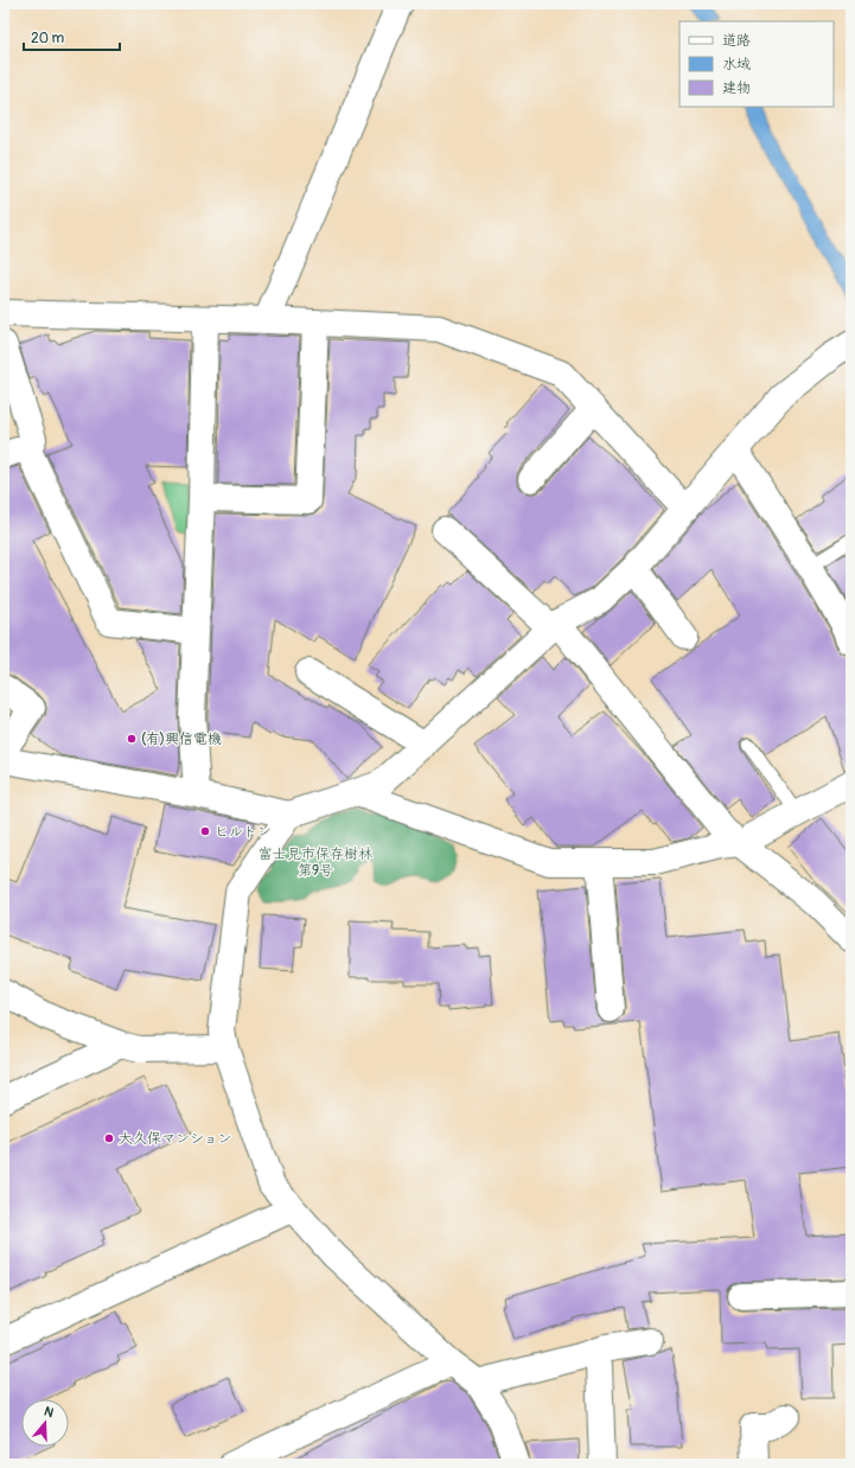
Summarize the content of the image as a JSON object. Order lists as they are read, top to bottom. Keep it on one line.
{"parks":["富士見市保存樹林 第9号"],"places":["(有)興信電機","ヒルトン","大久保マンション"],"legend":["道路","水域","建物"],"scale_bar":"20 m","north":"top"}
